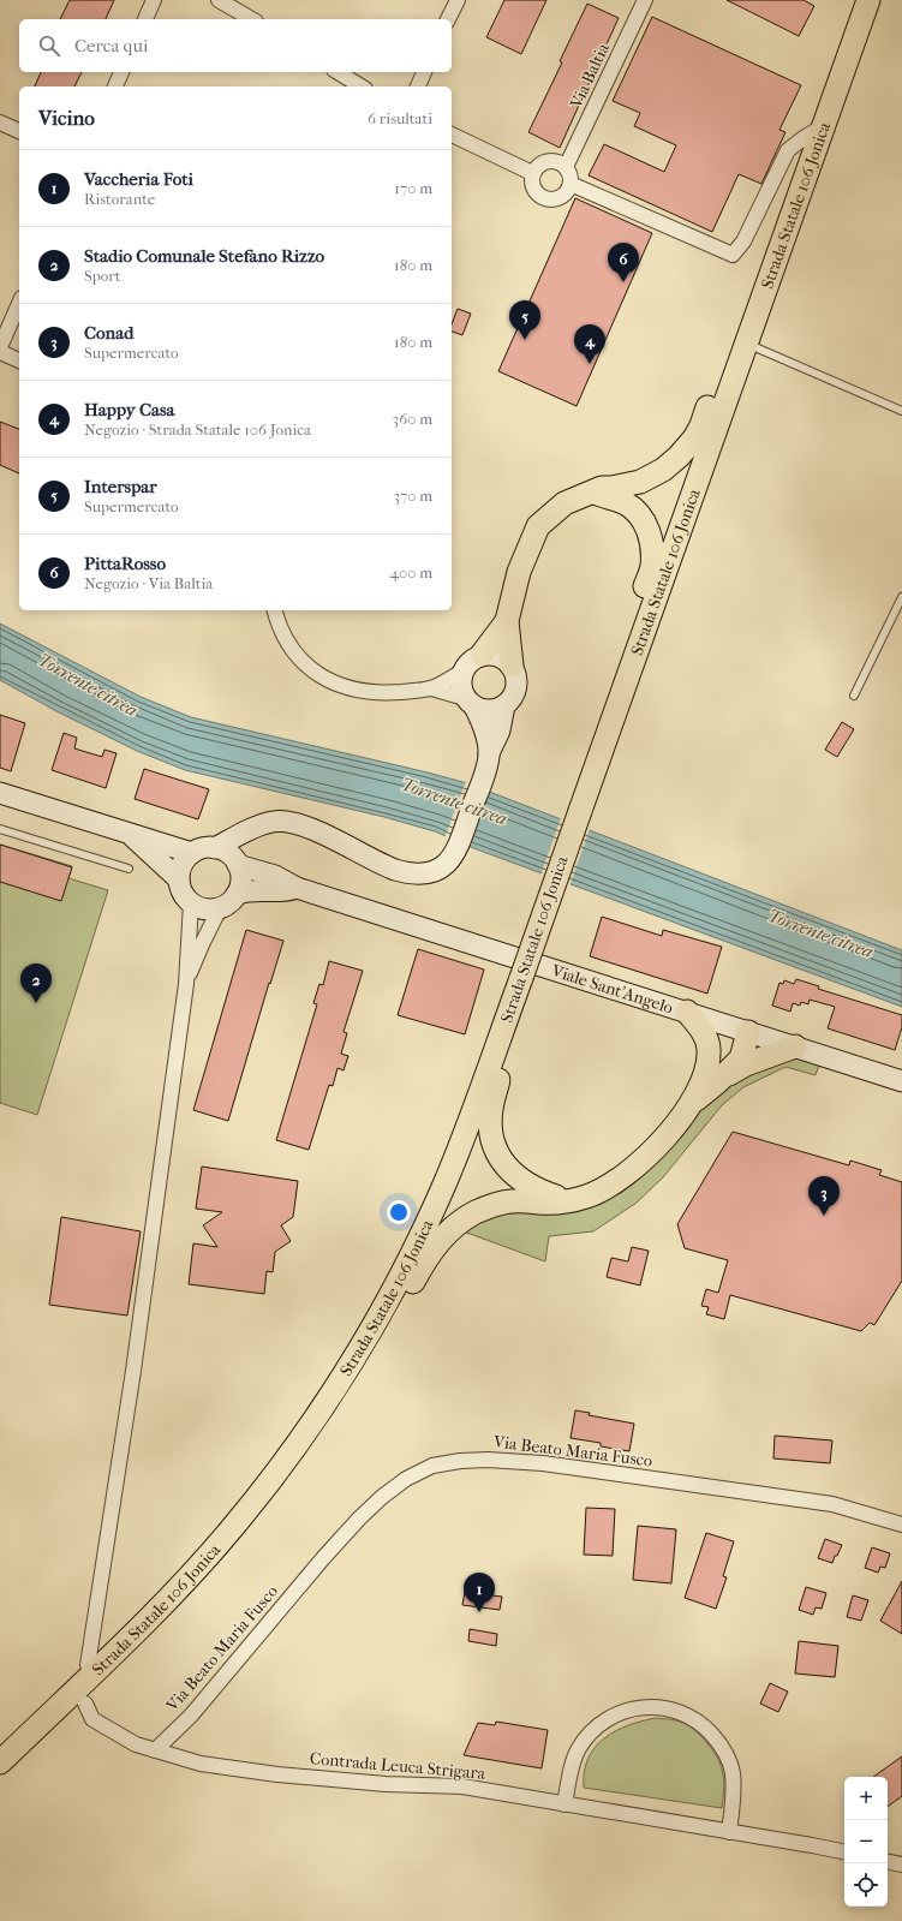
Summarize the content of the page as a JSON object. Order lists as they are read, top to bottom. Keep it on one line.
{"streets":{"main road":["Strada Statale 106 Jonica","Viale Sant'Angelo"],"street":["Via Baltia","Via Beato Maria Fusco","Contrada Leuca Strigara"]},"crossings":[["Via Beato Maria Fusco","Contrada Leuca Strigara"]],"water":["Torrente citrea"],"page":{"search":"Cerca qui","heading":["Vicino","6 risultati"],"list":[{"mark":"1","name":"Vaccheria Foti","note":"Ristorante","value":"170 m"},{"mark":"2","name":"Stadio Comunale Stefano Rizzo","note":"Sport","value":"180 m"},{"mark":"3","name":"Conad","note":"Supermercato","value":"180 m"},{"mark":"4","name":"Happy Casa","note":"Negozio · Strada Statale 106 Jonica","value":"360 m"},{"mark":"5","name":"Interspar","note":"Supermercato","value":"370 m"},{"mark":"6","name":"PittaRosso","note":"Negozio · Via Baltia","value":"400 m"}],"pins":["6","5","4","2","3","1"],"map_buttons":["+","−"]}}
